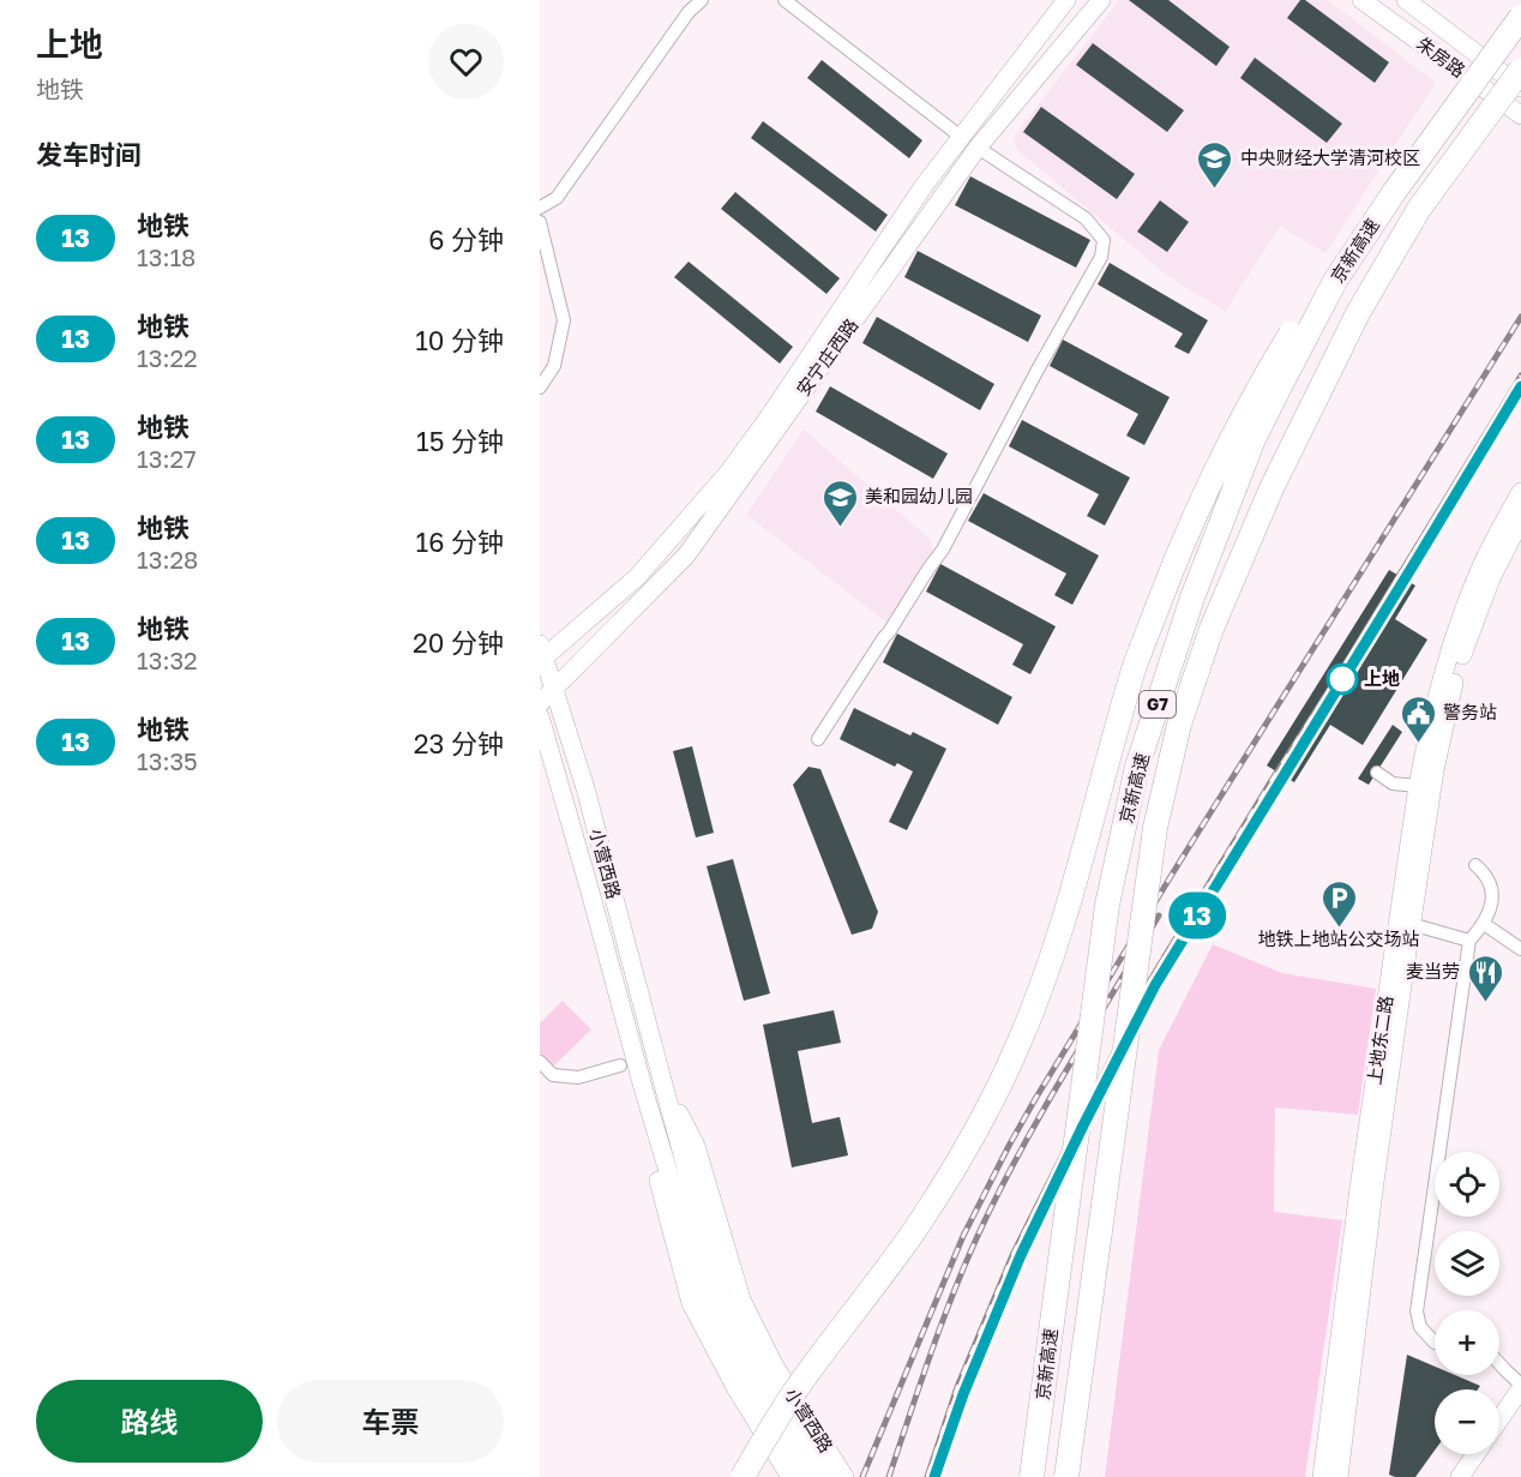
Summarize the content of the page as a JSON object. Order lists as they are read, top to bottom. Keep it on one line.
{"streets":{"highway":["京新高速","G7"],"main road":["朱房路","安宁庄西路","小营西路","上地东二路"]},"crossings":[["安宁庄西路","小营西路"]],"places":{"school or university":["中央财经大学清河校区","美和园幼儿园"],"other":["上地"],"public building":["警务站"],"parking":["地铁上地站公交场站"],"restaurant":["麦当劳"]},"lines":["metro line 13"],"page":{"heading":[["上地","地铁"],"发车时间"],"on_map":"13","list":[{"mark":"13","name":"地铁","note":"13:18","value":"6 分钟"},{"mark":"13","name":"地铁","note":"13:22","value":"10 分钟"},{"mark":"13","name":"地铁","note":"13:27","value":"15 分钟"},{"mark":"13","name":"地铁","note":"13:28","value":"16 分钟"},{"mark":"13","name":"地铁","note":"13:32","value":"20 分钟"},{"mark":"13","name":"地铁","note":"13:35","value":"23 分钟"}],"map_buttons":["+","−"],"buttons":["路线","车票"]}}
